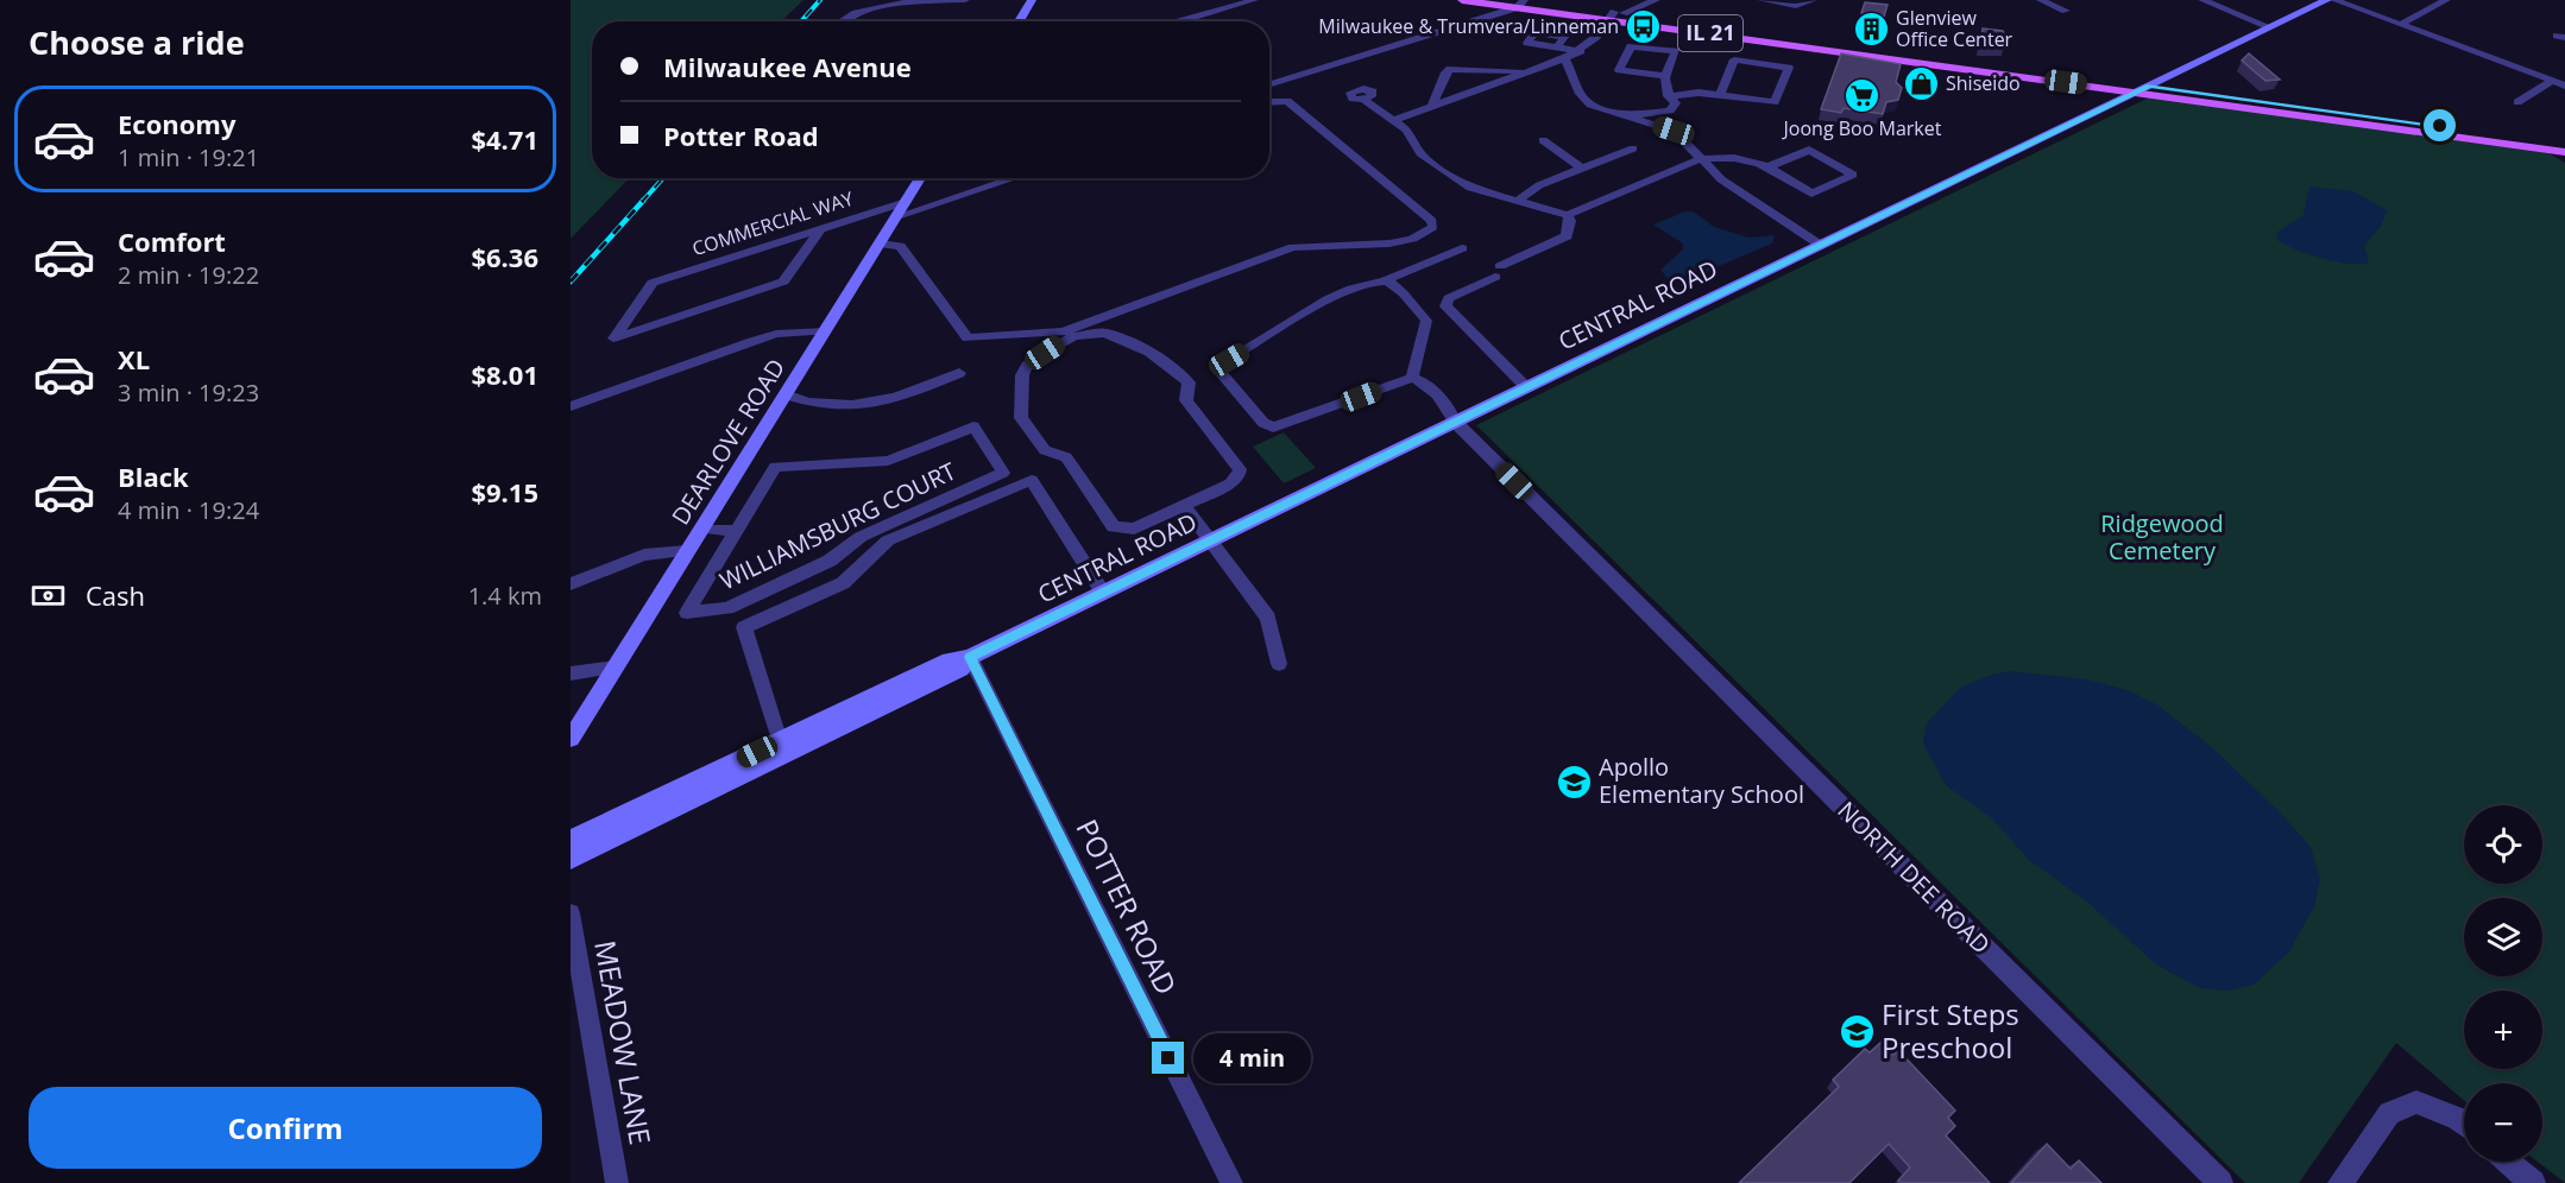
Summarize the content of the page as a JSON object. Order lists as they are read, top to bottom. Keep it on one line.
{"streets":{"main road":["IL 21","CENTRAL ROAD","DEARLOVE ROAD"],"street":["COMMERCIAL WAY","WILLIAMSBURG COURT","NORTH DEE ROAD","POTTER ROAD","MEADOW LANE"]},"crossings":[["IL 21","CENTRAL ROAD"],["COMMERCIAL WAY","DEARLOVE ROAD"],["CENTRAL ROAD","NORTH DEE ROAD"],["CENTRAL ROAD","POTTER ROAD"]],"parks":["Ridgewood Cemetery"],"places":{"bus stop":["Milwaukee & Trumvera/Linneman"],"building":["Glenview Office Center"],"shop":["Shiseido"],"supermarket":["Joong Boo Market"],"school or university":["Apollo Elementary School","First Steps Preschool"]},"page":{"heading":"Choose a ride","banner":["Milwaukee Avenue","Potter Road"],"list":[{"name":"Economy","note":"1 min · 19:21","value":"$4.71"},{"name":"Comfort","note":"2 min · 19:22","value":"$6.36"},{"name":"XL","note":"3 min · 19:23","value":"$8.01"},{"name":"Black","note":"4 min · 19:24","value":"$9.15"}],"pay":["Cash","1.4 km"],"map_buttons":["+","−"],"bubble":"4 min","buttons":"Confirm"}}
